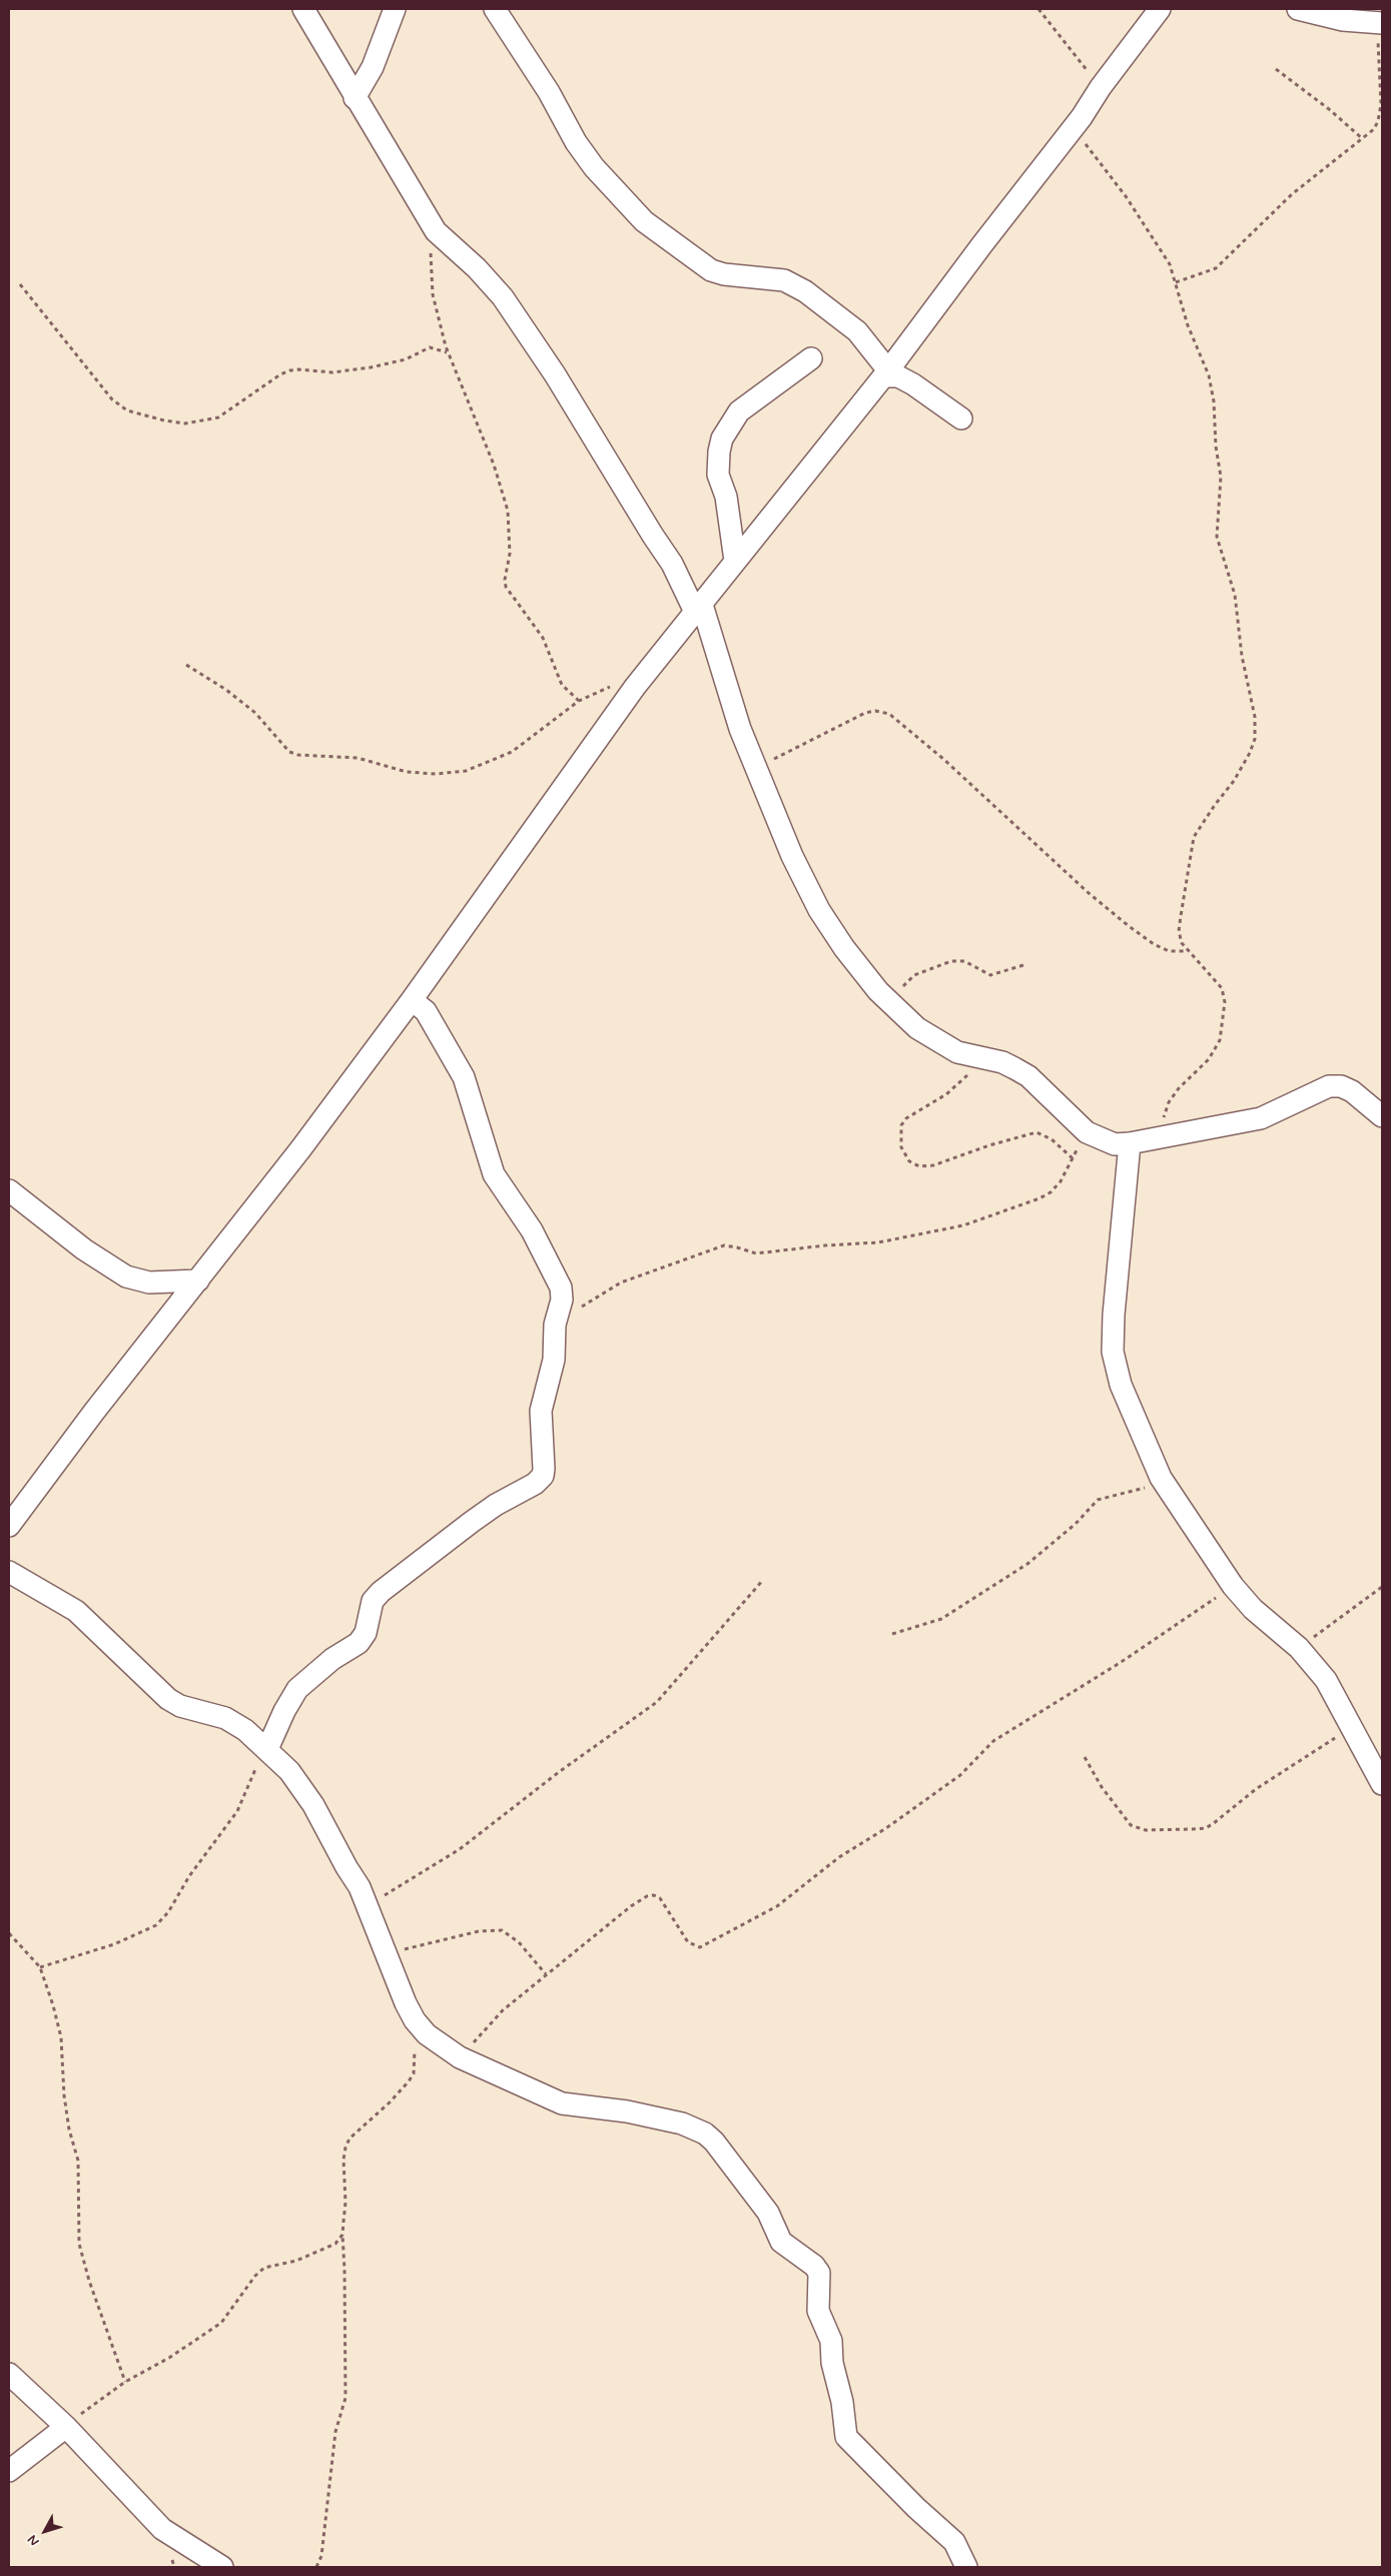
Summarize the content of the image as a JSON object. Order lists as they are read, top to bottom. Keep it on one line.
{"north":"bottom left"}
